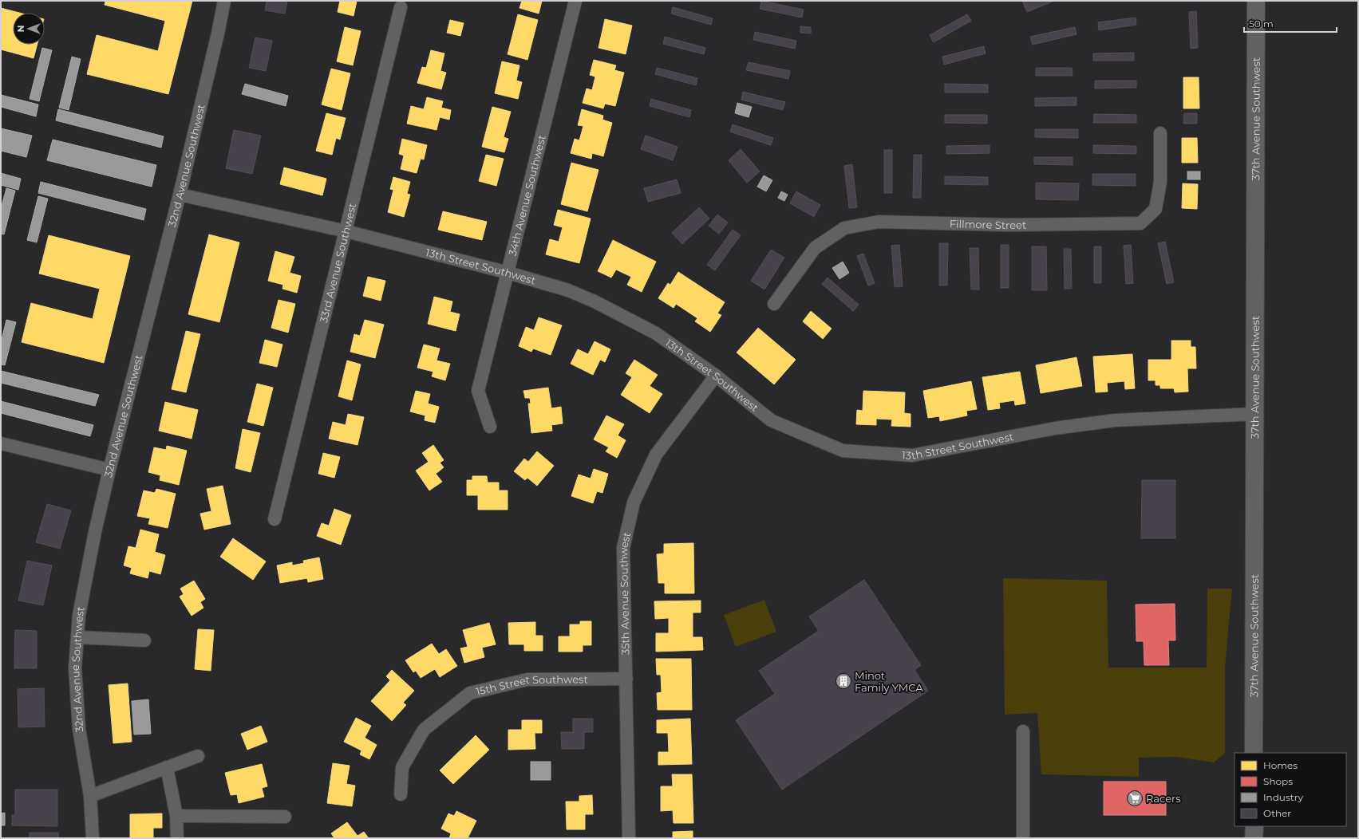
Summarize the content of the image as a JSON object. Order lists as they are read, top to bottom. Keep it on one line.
{"streets":{"main road":["37th Avenue Southwest"],"street":["32nd Avenue Southwest","34th Avenue Southwest","Fillmore Street","33rd Avenue Southwest","13th Street Southwest","35th Avenue Southwest","15th Street Southwest"]},"crossings":[["37th Avenue Southwest","13th Street Southwest"],["32nd Avenue Southwest","13th Street Southwest"],["34th Avenue Southwest","13th Street Southwest"],["33rd Avenue Southwest","13th Street Southwest"],["13th Street Southwest","35th Avenue Southwest"],["35th Avenue Southwest","15th Street Southwest"]],"places":{"building":["Minot Family YMCA"],"supermarket":["Racers"]},"legend":["Homes","Shops","Industry","Other"],"scale_bar":"50 m","north":"left"}
